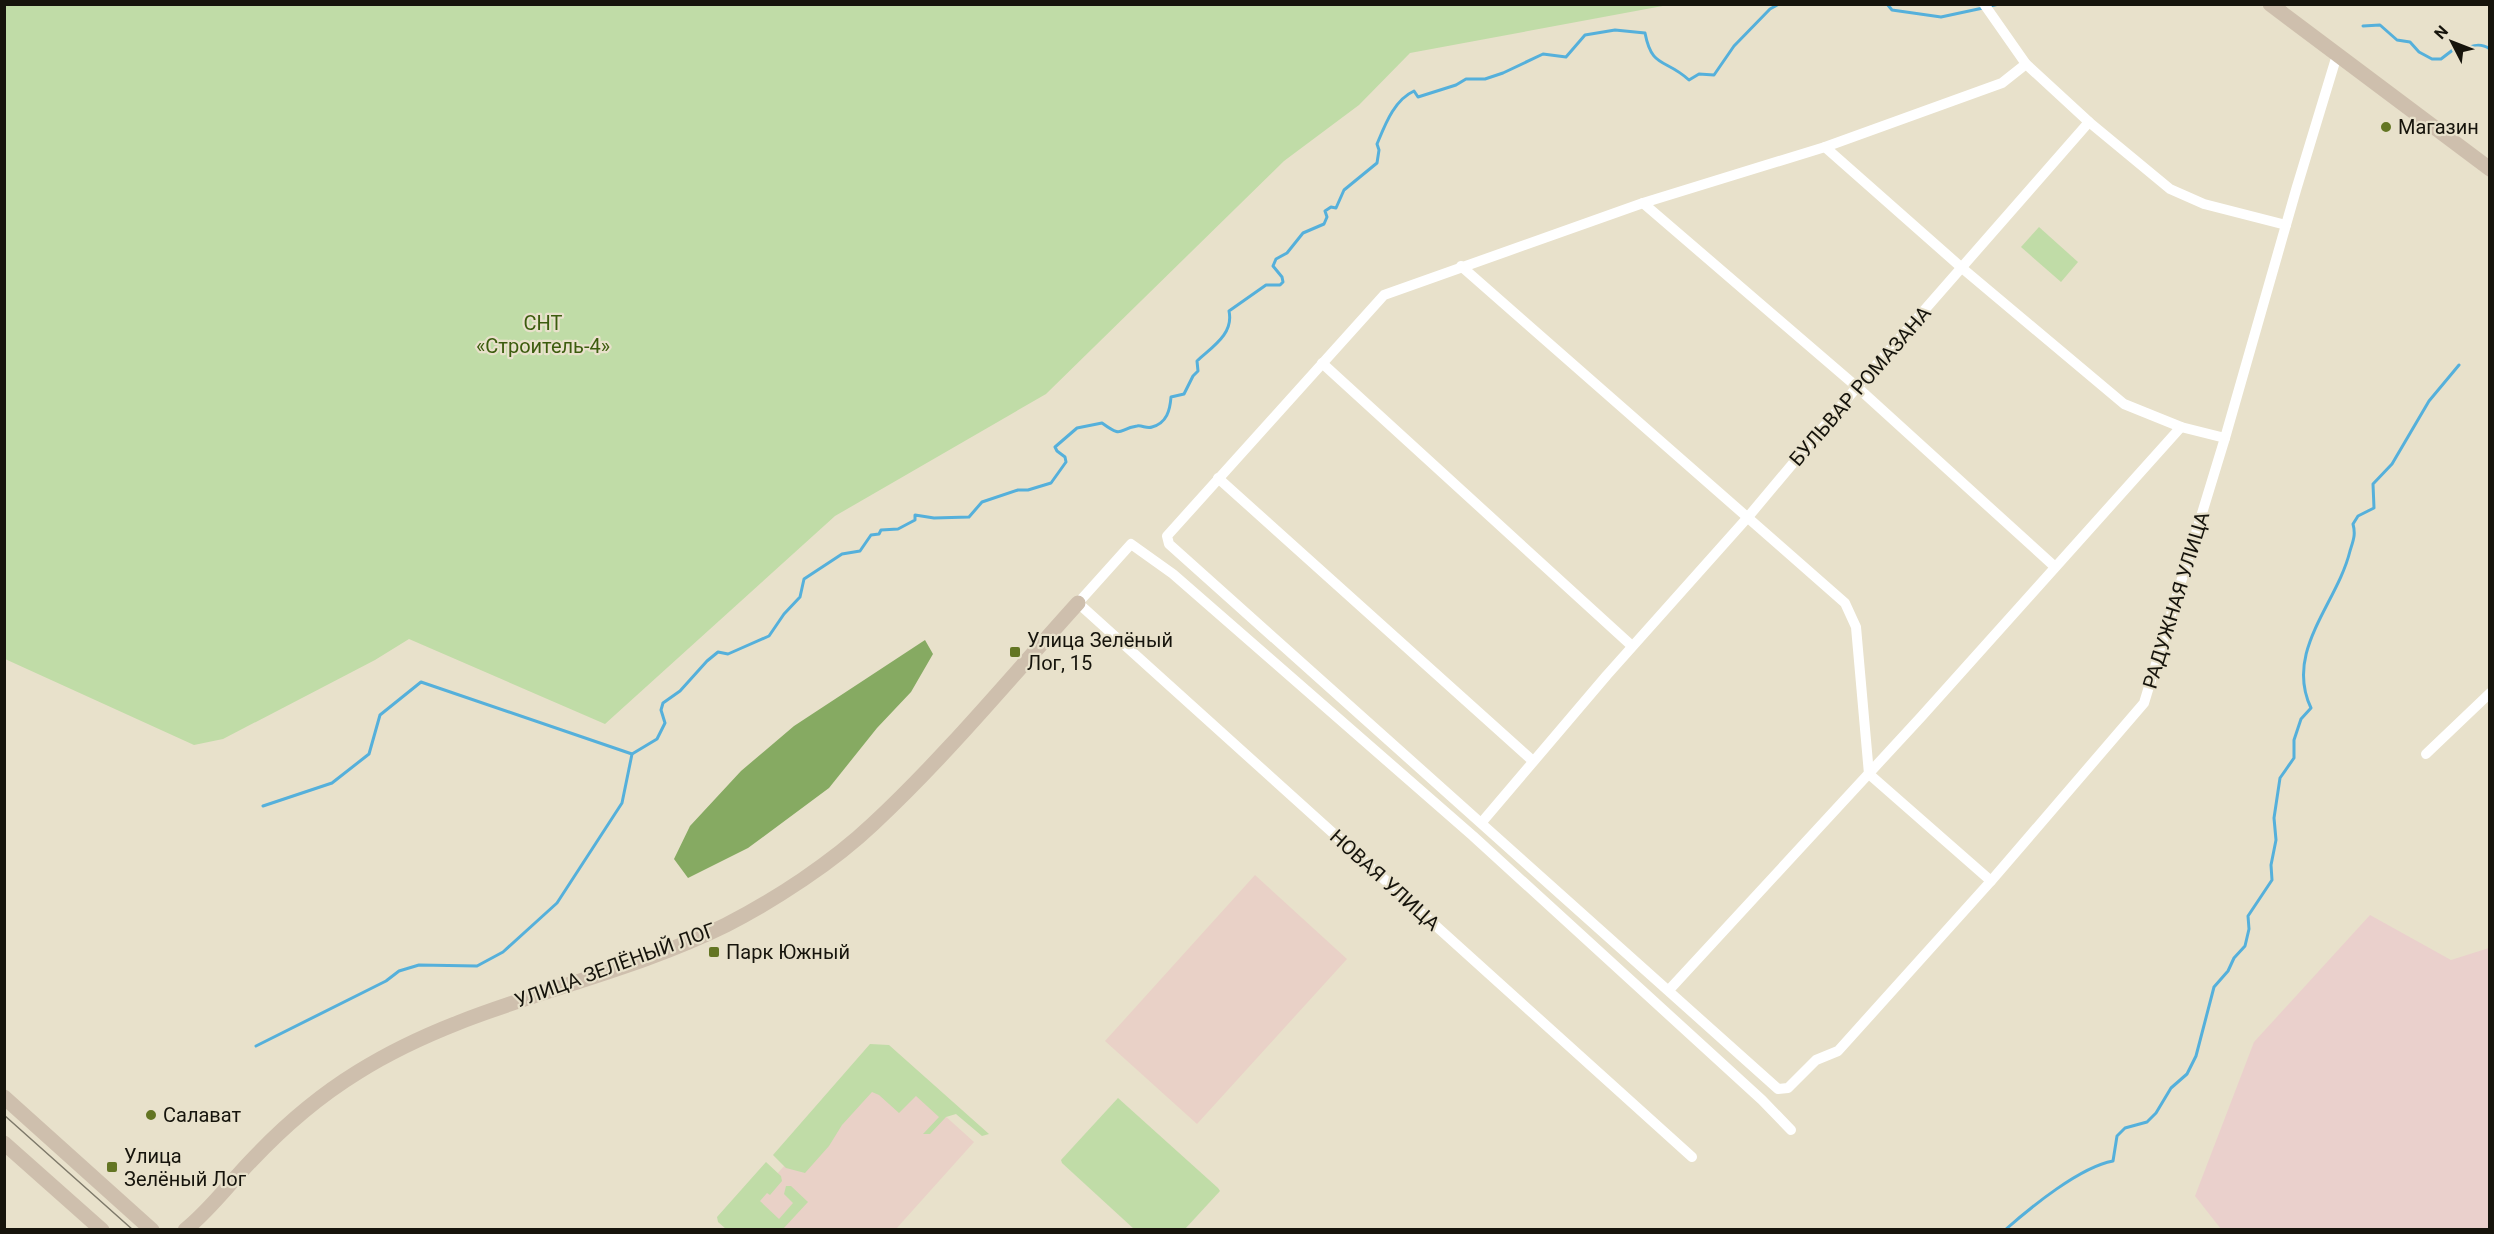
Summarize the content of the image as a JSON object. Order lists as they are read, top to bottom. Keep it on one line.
{"streets":{"street":["БУЛЬВАР РОМАЗАНА","РАДУЖНАЯ УЛИЦА","НОВАЯ УЛИЦА","УЛИЦА ЗЕЛЁНЫЙ ЛОГ"]},"crossings":[["НОВАЯ УЛИЦА","УЛИЦА ЗЕЛЁНЫЙ ЛОГ"]],"parks":["СНТ «Строитель-4»"],"places":{"other":["Магазин","Салават"],"transit":["Улица Зелёный Лог, 15","Парк Южный","Улица Зелёный Лог"]},"north":"top left"}
